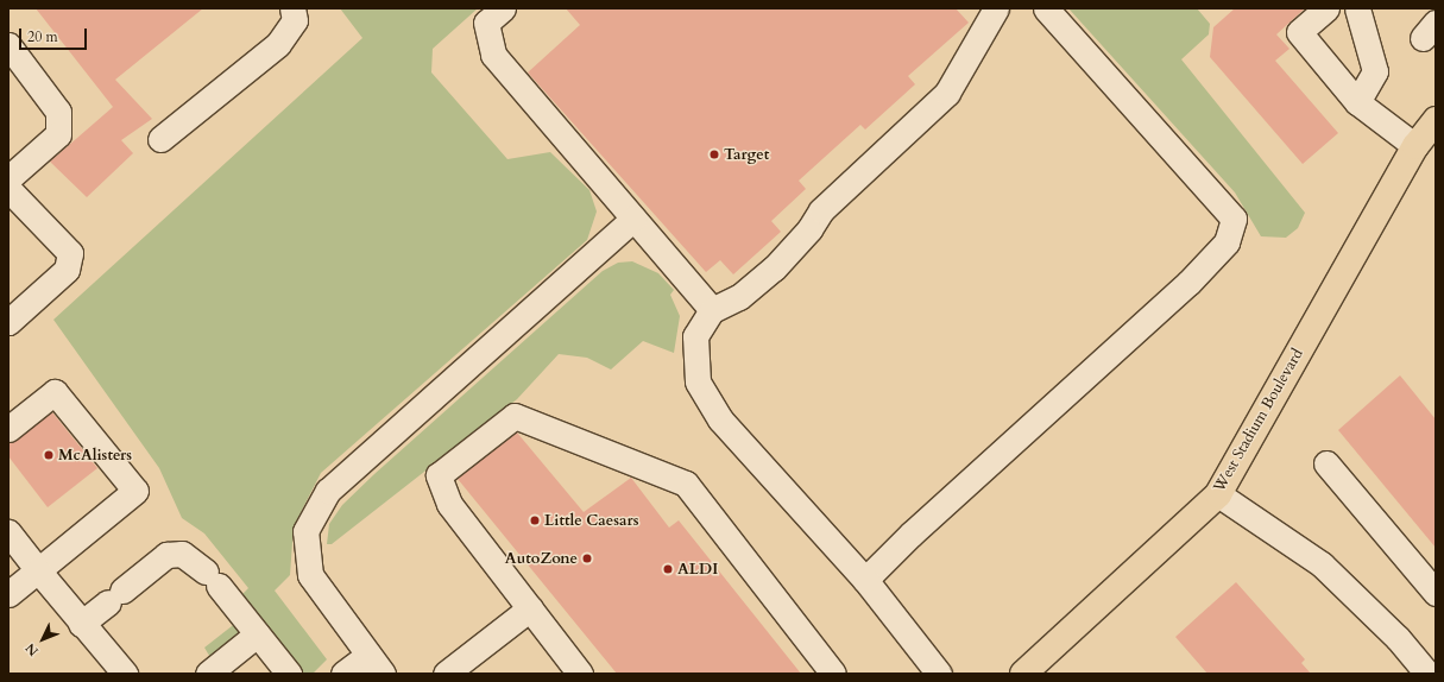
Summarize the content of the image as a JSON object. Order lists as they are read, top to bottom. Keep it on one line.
{"streets":{"main road":["West Stadium Boulevard"]},"places":["Target","McAlisters","Little Caesars","AutoZone","ALDI"],"scale_bar":"20 m","north":"bottom left"}
